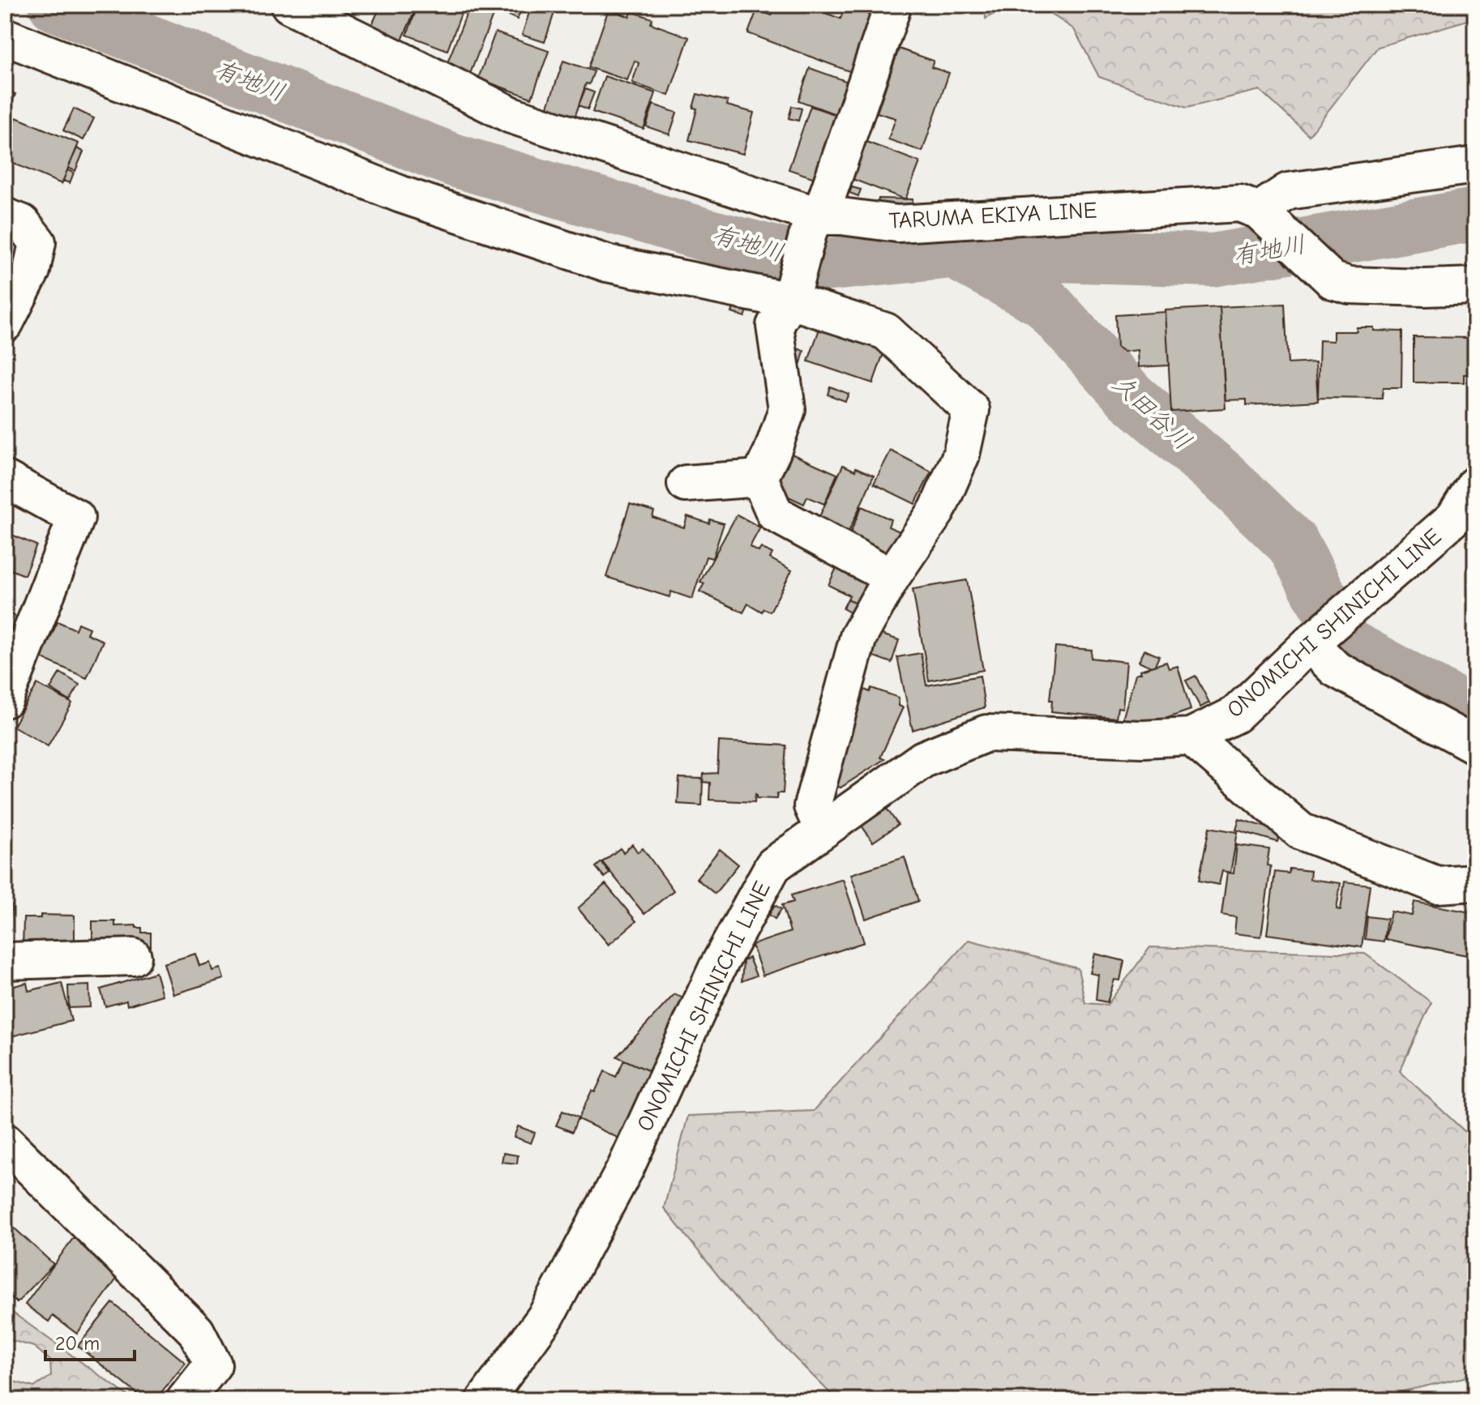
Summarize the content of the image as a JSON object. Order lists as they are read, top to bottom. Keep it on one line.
{"streets":{"street":["TARUMA EKIYA LINE","ONOMICHI SHINICHI LINE"]},"water":["有地川","久田谷川"],"scale_bar":"20 m"}
